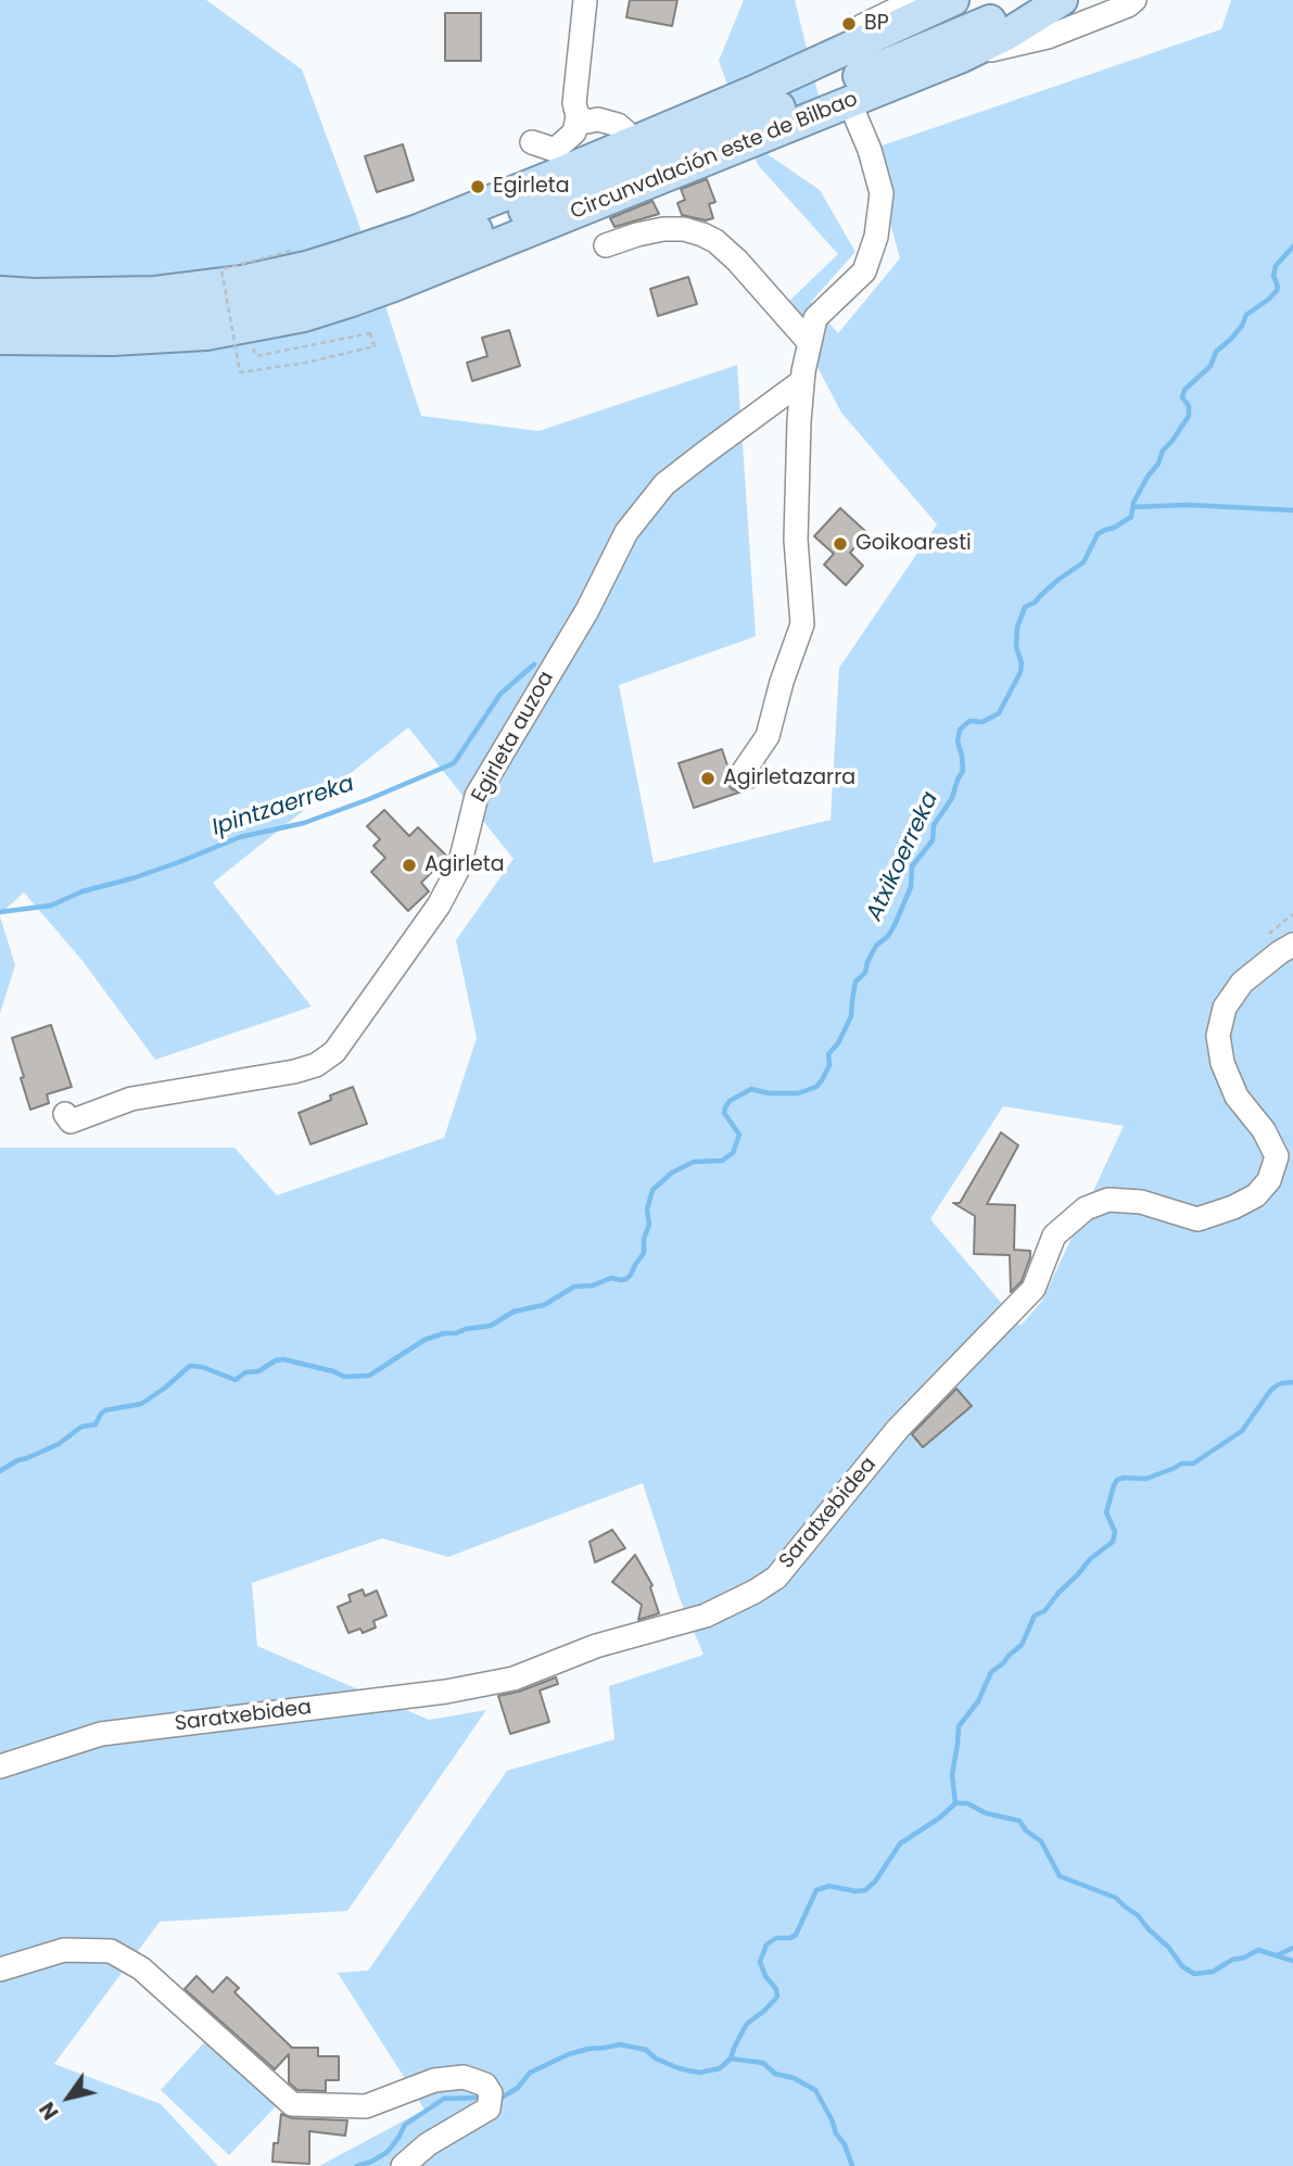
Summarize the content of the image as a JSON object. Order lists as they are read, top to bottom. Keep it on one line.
{"streets":{"main road":["Circunvalación este de Bilbao"],"street":["Egirleta auzoa","Saratxebidea"]},"water":["Ipintzaerreka","Atxikoerreka"],"places":["BP","Egirleta","Goikoaresti","Agirletazarra","Agirleta"],"north":"bottom left"}
